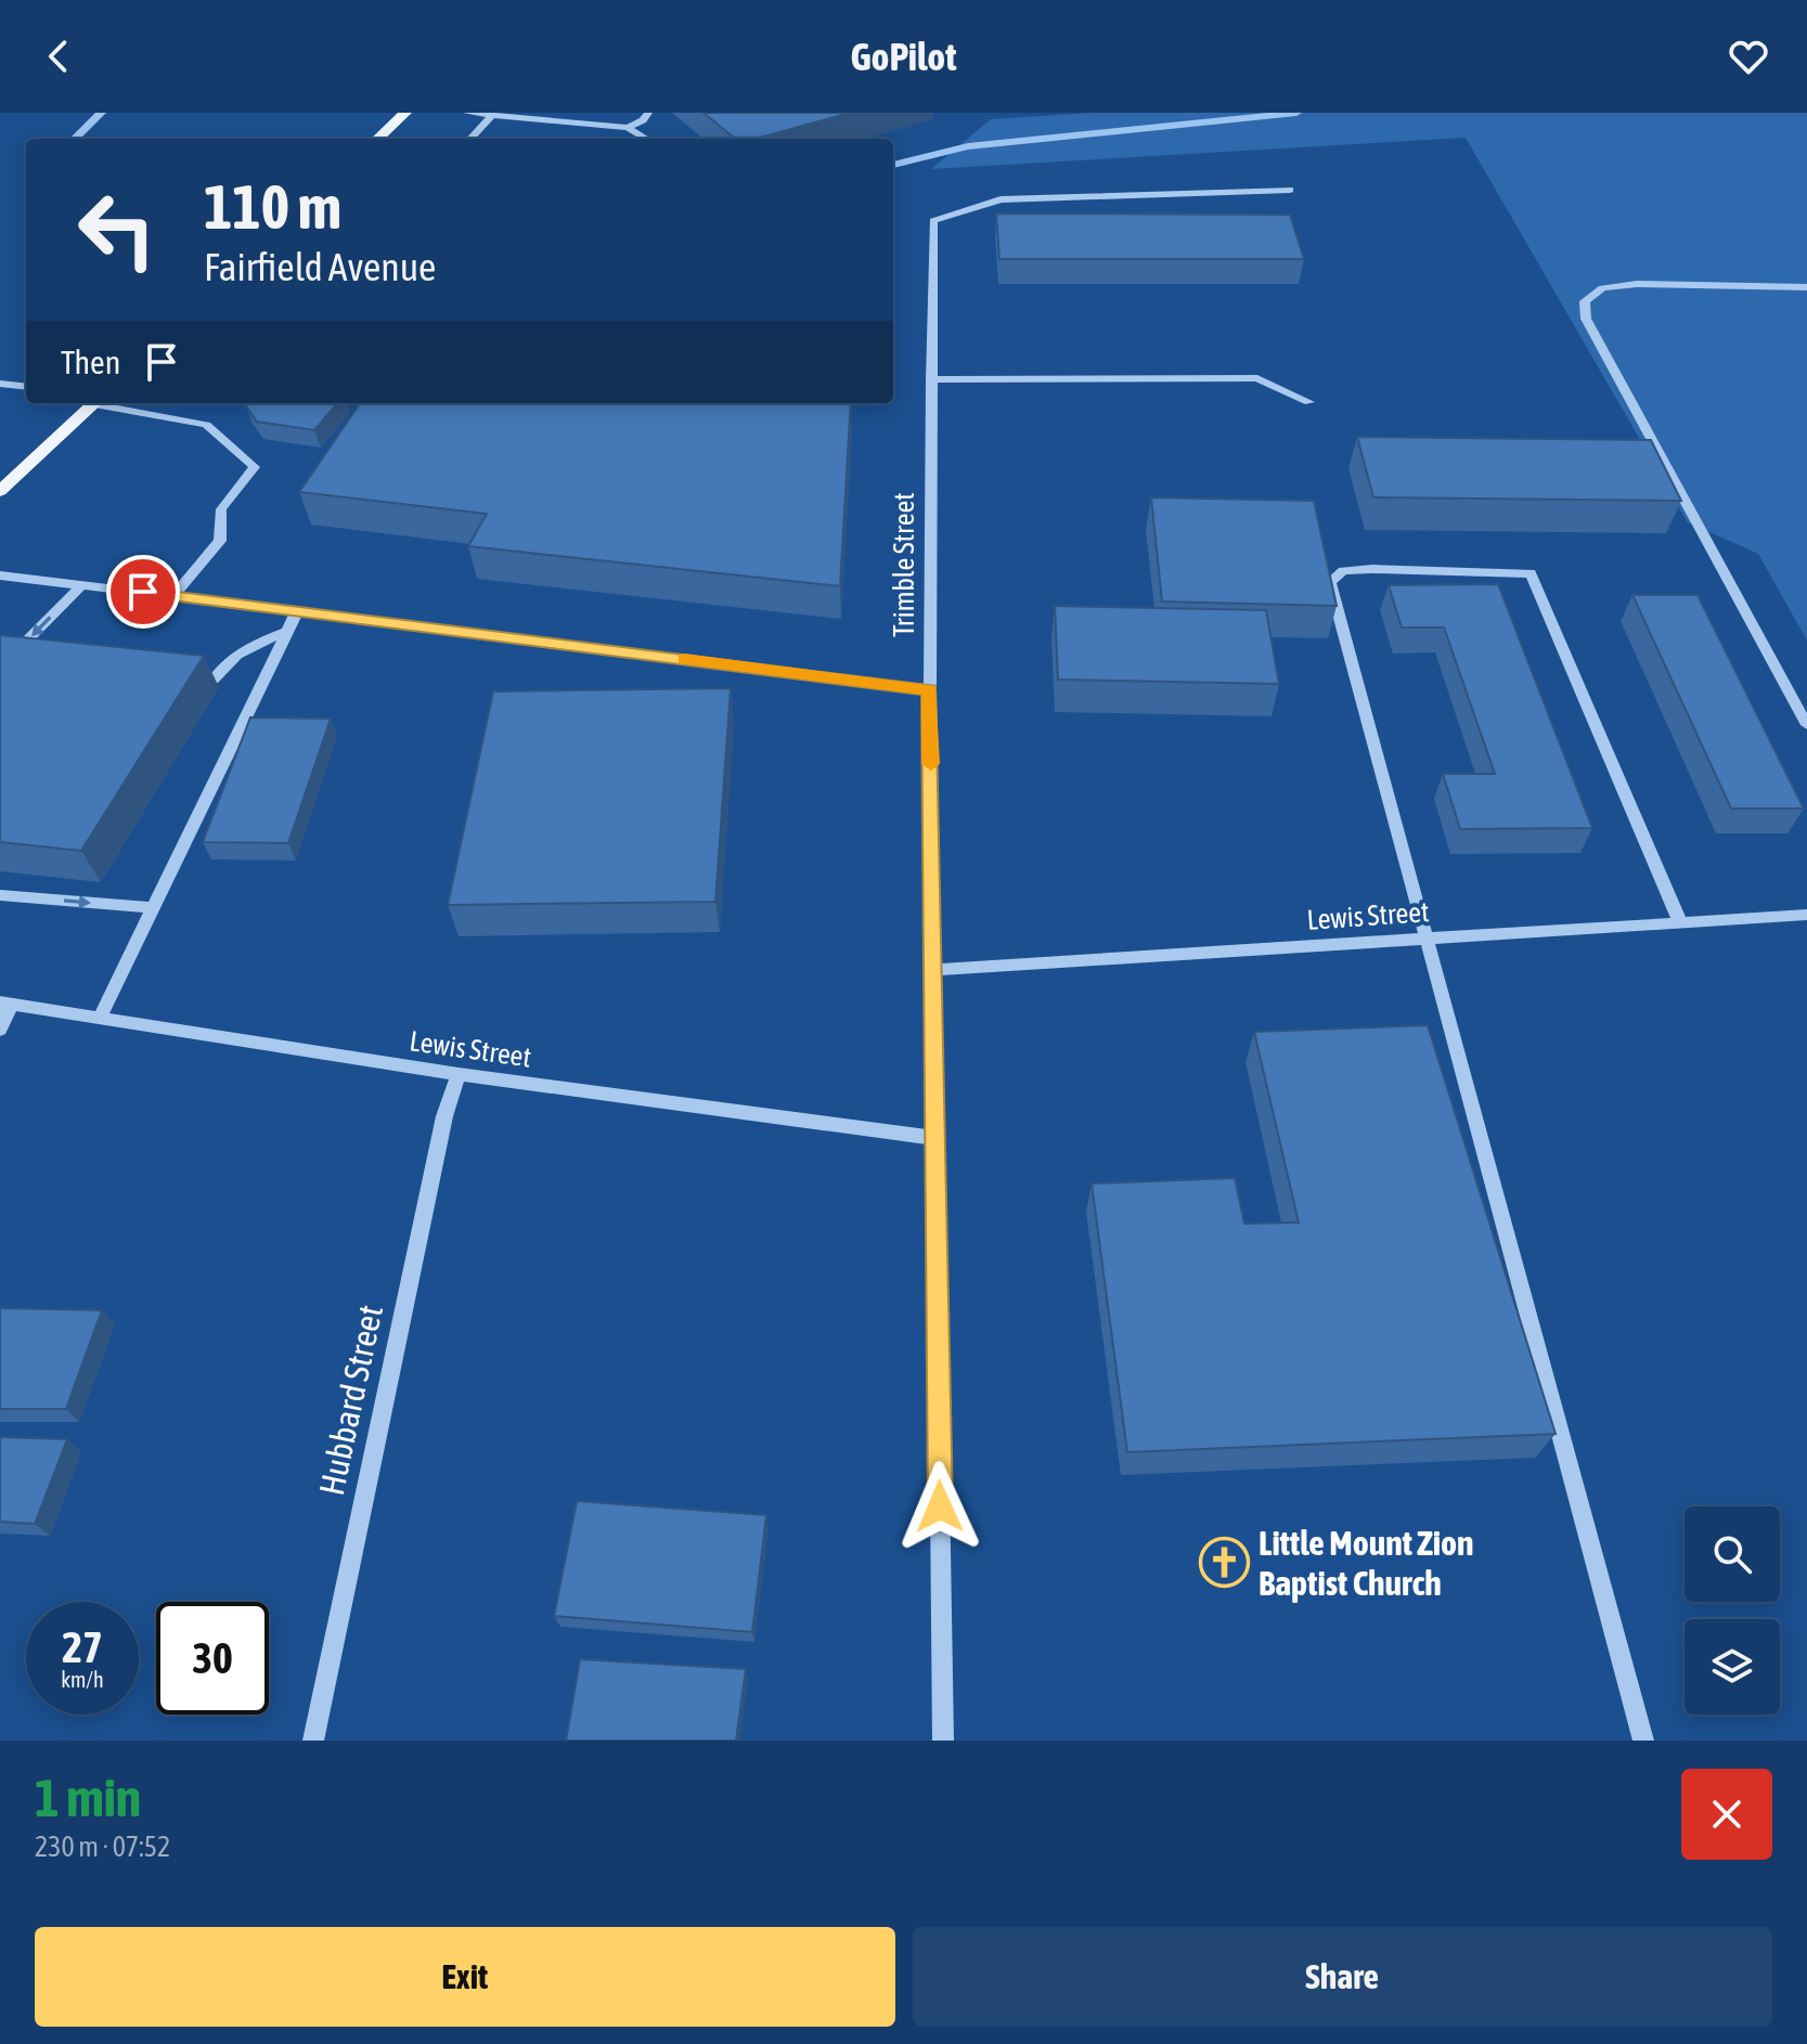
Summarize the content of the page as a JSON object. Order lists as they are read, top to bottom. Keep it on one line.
{"streets":{"street":["Trimble Street","Lewis Street","Hubbard Street"]},"crossings":[["Trimble Street","Lewis Street"],["Lewis Street","Hubbard Street"]],"places":{"church":["Little Mount Zion Baptist Church"]},"page":{"header":"GoPilot","turn":["110 m","Fairfield Avenue"],"then":"Then","speed":"27 km/h","limit":"30","heading":["1 min","230 m · 07:52"],"buttons":["Exit","Share"]}}
